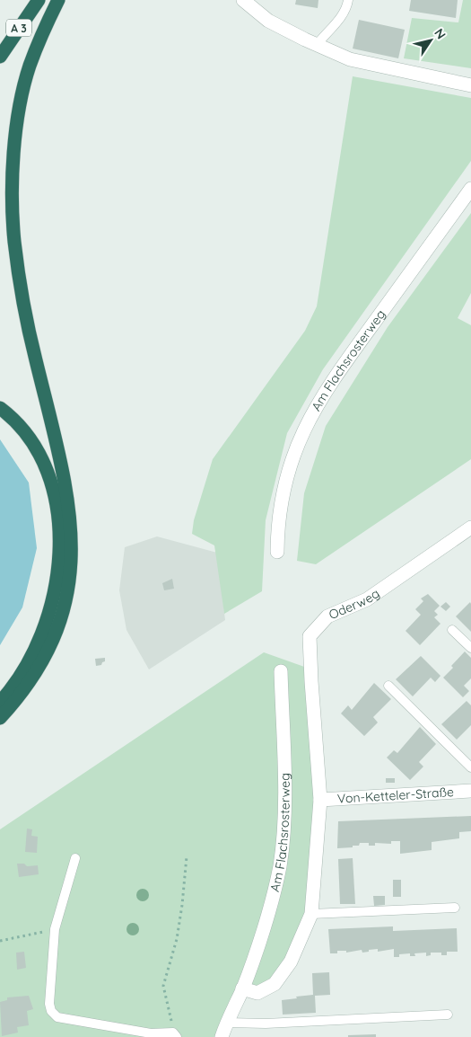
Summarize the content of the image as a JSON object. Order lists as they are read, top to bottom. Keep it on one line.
{"streets":{"highway":["A 3"],"street":["Am Flachsrosterweg","Oderweg","Von-Ketteler-Straße"]},"crossings":[["Oderweg","Von-Ketteler-Straße"]],"north":"top right"}
